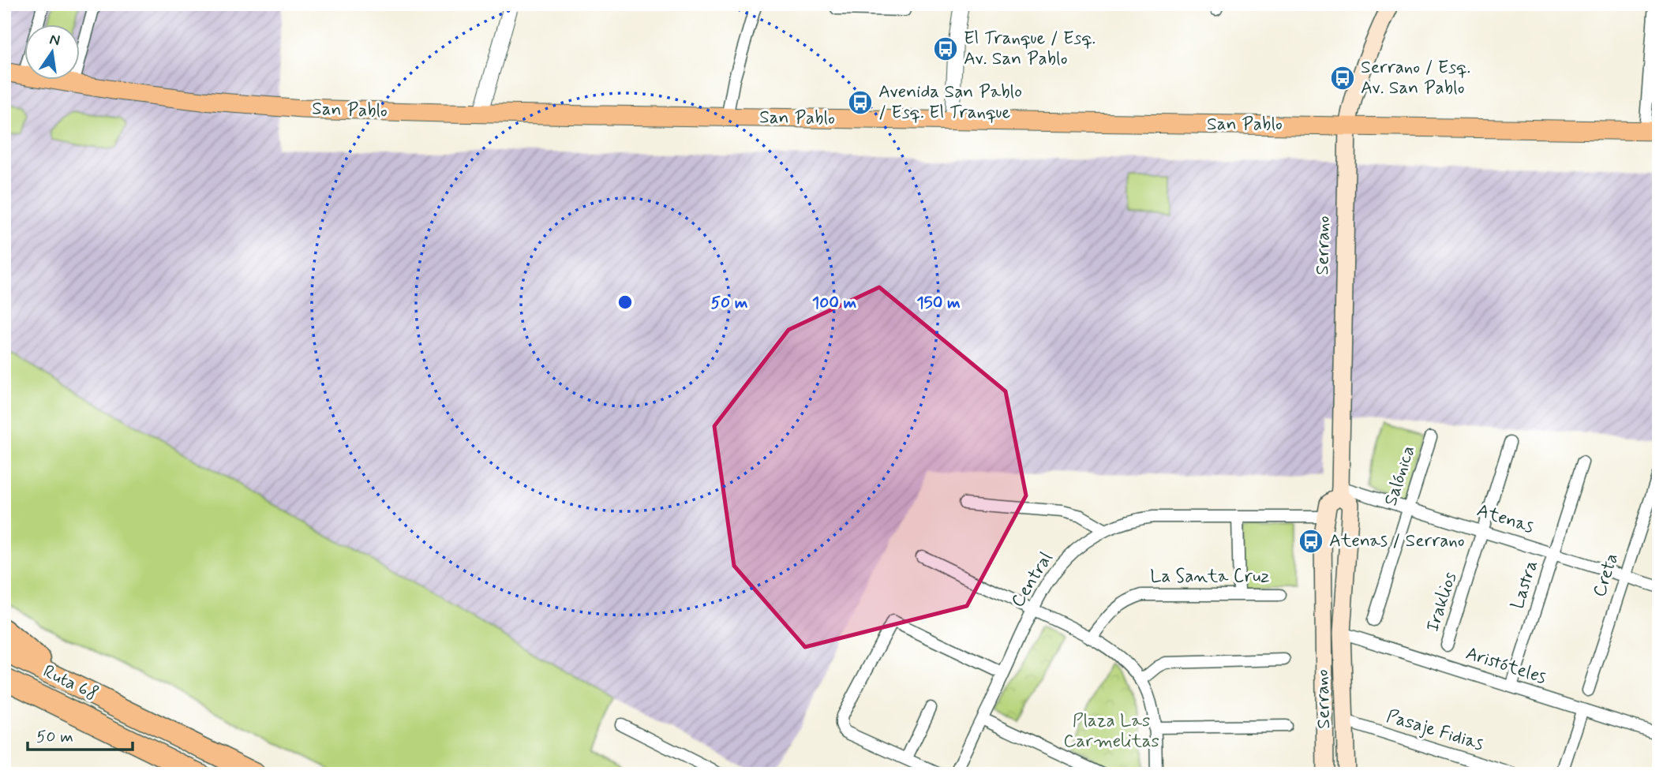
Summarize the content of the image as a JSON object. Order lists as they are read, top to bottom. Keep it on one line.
{"streets":{"highway":["Ruta 68"],"main road":["San Pablo","Serrano"],"street":["Salónica","Atenas","Creta","La Santa Cruz","Central","Lastra","Iraklios","Aristóteles","Pasaje Fidias"]},"crossings":[["San Pablo","Serrano"],["Serrano","Atenas"],["Serrano","Central"],["Serrano","Aristóteles"],["Serrano","Pasaje Fidias"],["Salónica","Atenas"],["Atenas","Creta"],["Atenas","Lastra"],["Atenas","Iraklios"],["Lastra","Aristóteles"]],"parks":["Plaza Las Carmelitas"],"places":{"bus stop":["El Tranque / Esq. Av. San Pablo","Serrano / Esq. Av. San Pablo","Avenida San Pablo / Esq. El Tranque","Atenas / Serrano"]},"scale_bar":"50 m","north":"top","rings":["50 m","100 m","150 m"]}
